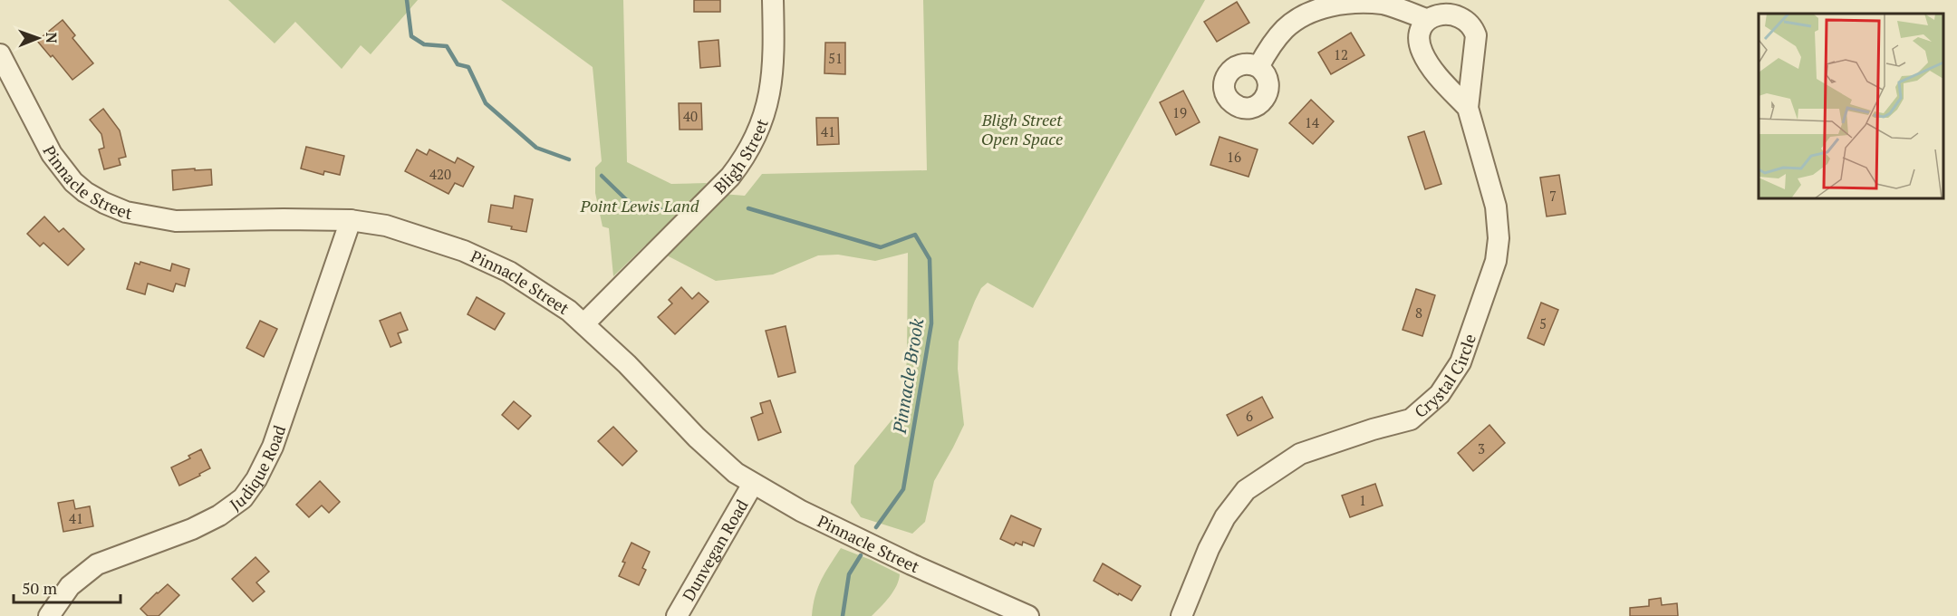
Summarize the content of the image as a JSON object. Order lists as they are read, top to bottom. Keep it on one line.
{"streets":{"street":["Bligh Street","Pinnacle Street","Crystal Circle","Judique Road","Dunvegan Road"]},"crossings":[["Bligh Street","Pinnacle Street"],["Pinnacle Street","Judique Road"],["Pinnacle Street","Dunvegan Road"]],"water":["Pinnacle Brook"],"parks":["Bligh Street Open Space","Point Lewis Land"],"house_numbers":["12","51","19","40","14","41","16","420","7","8","5","6","3","1","41"],"scale_bar":"50 m","north":"right"}
